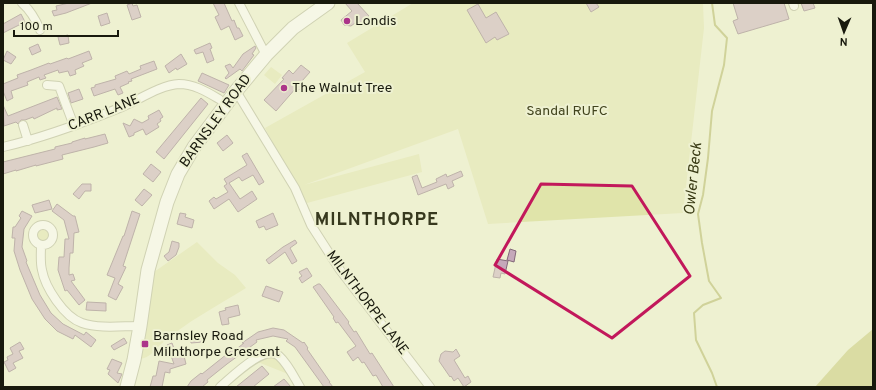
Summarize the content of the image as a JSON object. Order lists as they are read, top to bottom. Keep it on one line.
{"streets":{"main road":["BARNSLEY ROAD"],"street":["CARR LANE","MILNTHORPE LANE"]},"crossings":[["BARNSLEY ROAD","MILNTHORPE LANE"]],"districts":["MILNTHORPE"],"water":["Owler Beck"],"parks":["Sandal RUFC"],"places":{"other":["Londis","The Walnut Tree"],"transit":["Barnsley Road Milnthorpe Crescent"]},"scale_bar":"100 m","north":"bottom"}
